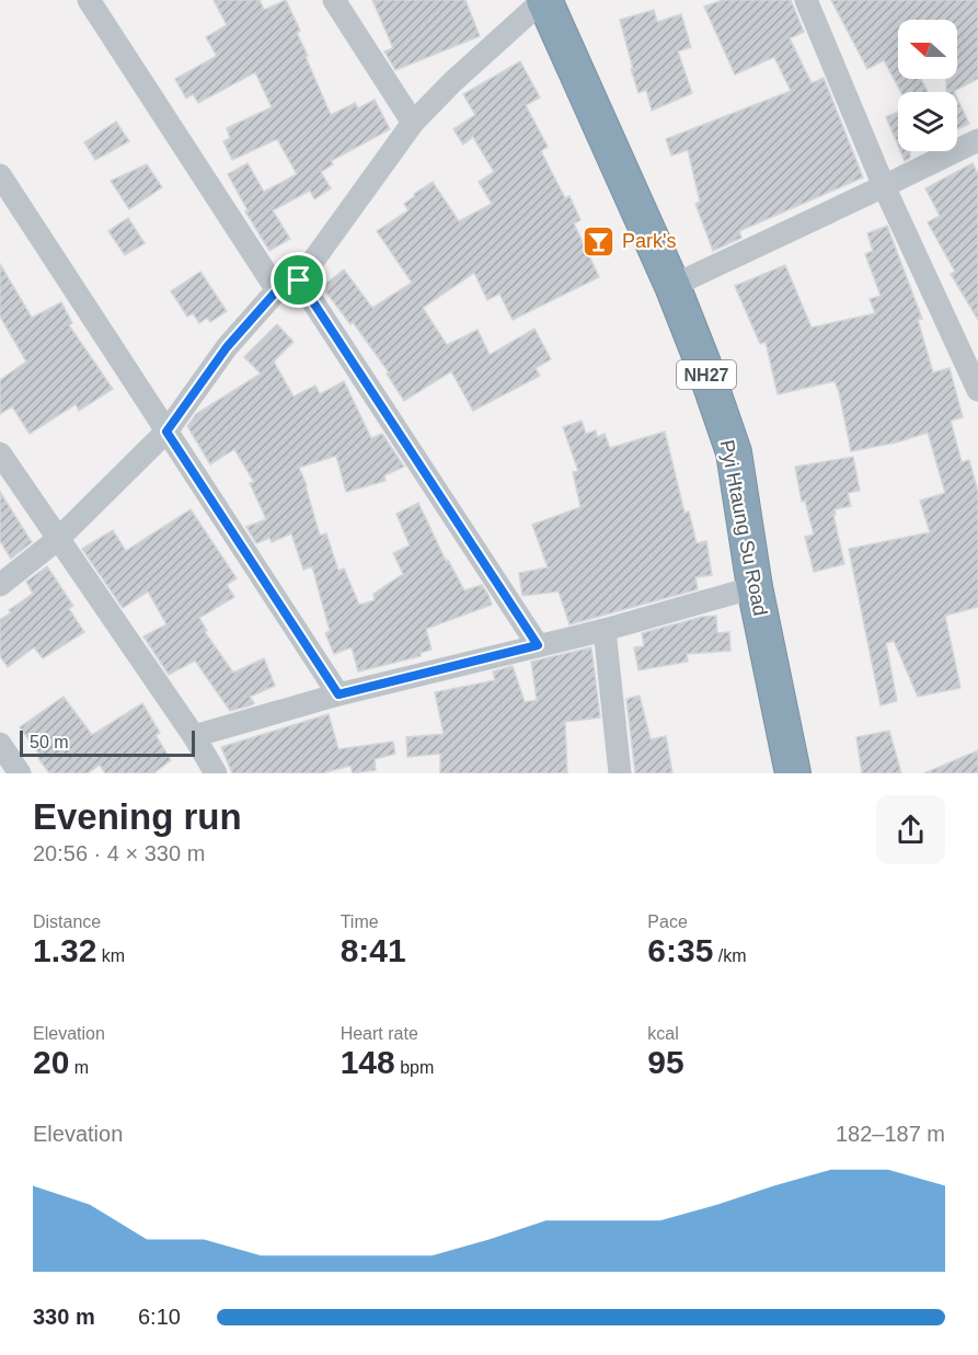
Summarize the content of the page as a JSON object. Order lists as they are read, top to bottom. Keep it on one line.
{"streets":{"highway":["NH27","Pyi Htaung Su Road"]},"places":{"bar":["Park's"]},"scale_bar":"50 m","north":"left","page":{"scale":"50 m","heading":["Evening run","20:56 · 4 × 330 m"],"stats":[["Distance","1.32 km"],["Time","8:41"],["Pace","6:35 /km"],["Elevation","20 m"],["Heart rate","148 bpm"],["kcal","95"]],"chart":["Elevation","182–187 m"],"list":[{"name":"330 m","note":"6:10"}]}}
